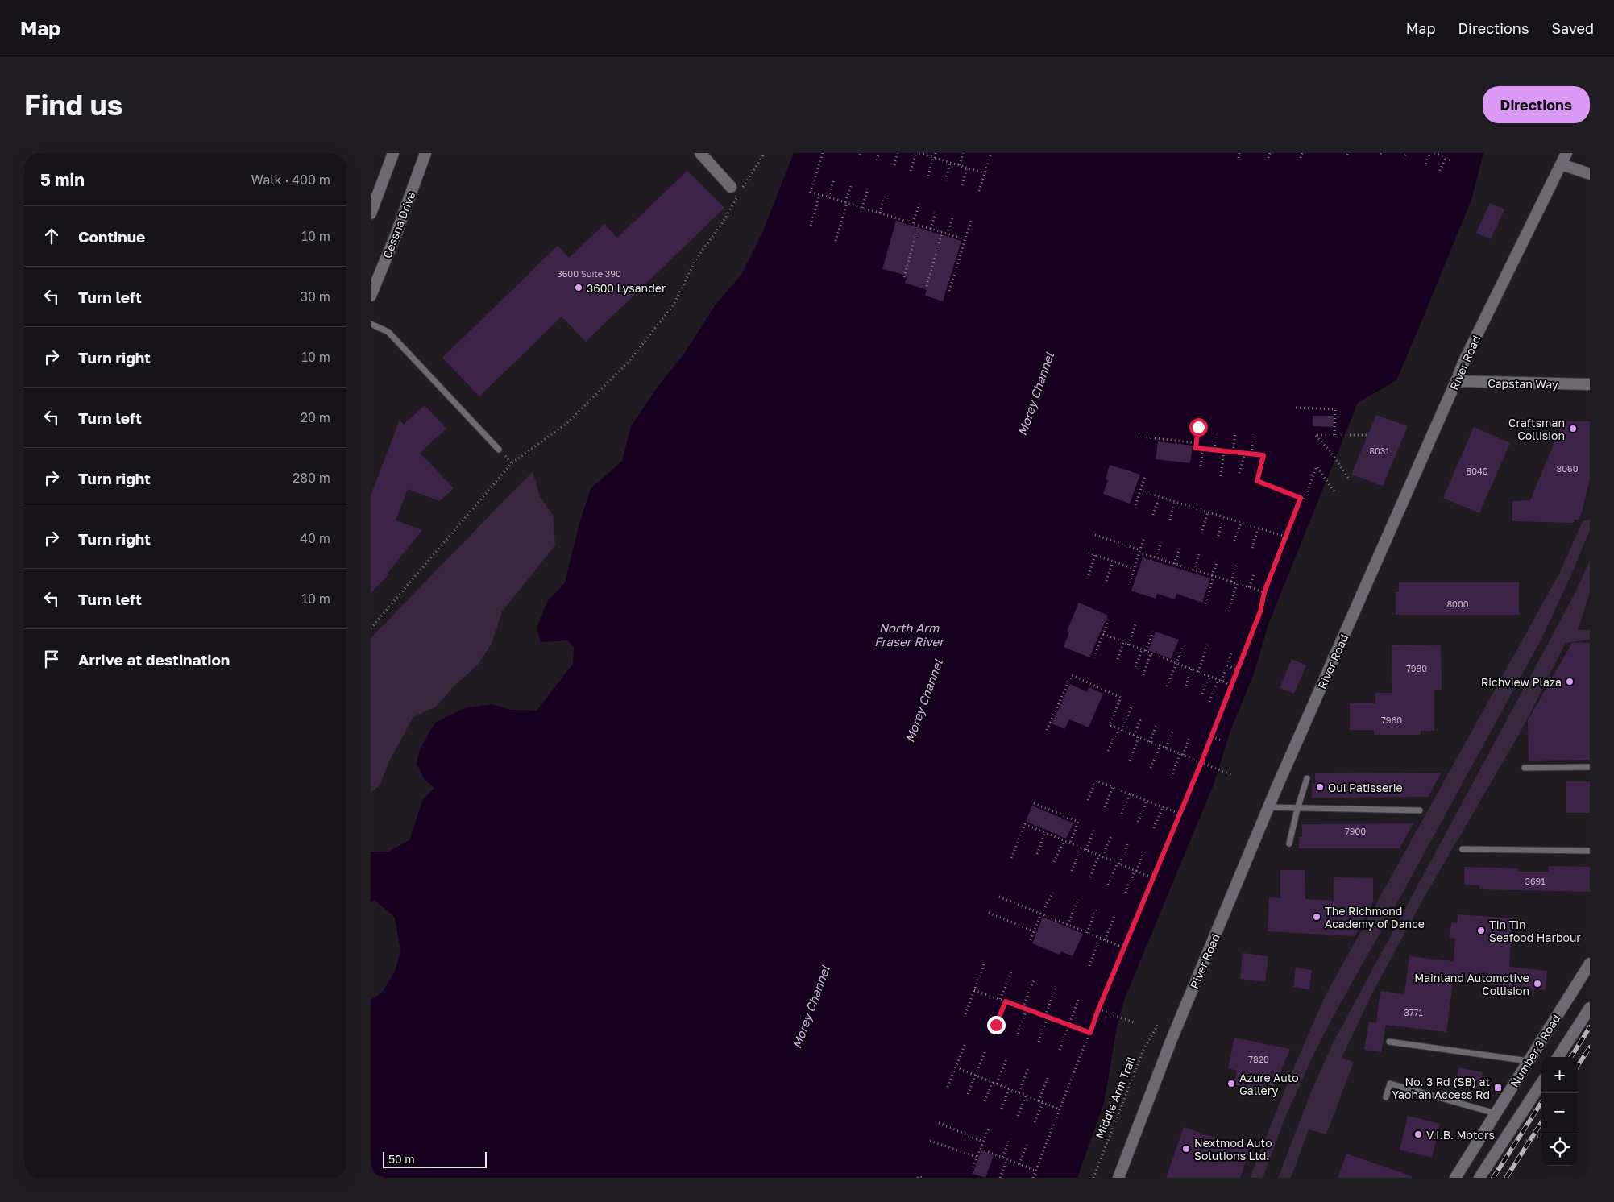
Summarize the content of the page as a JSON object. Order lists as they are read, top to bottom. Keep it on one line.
{"streets":{"street":["Cessna Drive","River Road","Capstan Way","Number 3 Road"],"path":["Middle Arm Trail"]},"crossings":[["River Road","Capstan Way"]],"water":["Morey Channel","North Arm Fraser River"],"places":{"other":["3600 Lysander","Craftsman Collision","Richview Plaza","Oui Patisserie","The Richmond Academy of Dance","Tin Tin Seafood Harbour","Mainland Automotive Collision","Azure Auto Gallery","V.I.B. Motors","Nextmod Auto Solutions Ltd."],"transit":["No. 3 Rd (SB) at Yaohan Access Rd"]},"house_numbers":["3600 Suite 390","8031","8060","8040","8000","7980","7960","7900","3691","3771","7820"],"scale_bar":"50 m","page":{"header":"Map","nav":["Map","Directions","Saved"],"buttons":"Directions","title":"Find us","heading":["5 min","Walk · 400 m"],"list":[["Continue","10 m"],["Turn left","30 m"],["Turn right","10 m"],["Turn left","20 m"],["Turn right","280 m"],["Turn right","40 m"],["Turn left","10 m"],"Arrive at destination"],"map_buttons":["+","−"],"scale":"50 m"}}
